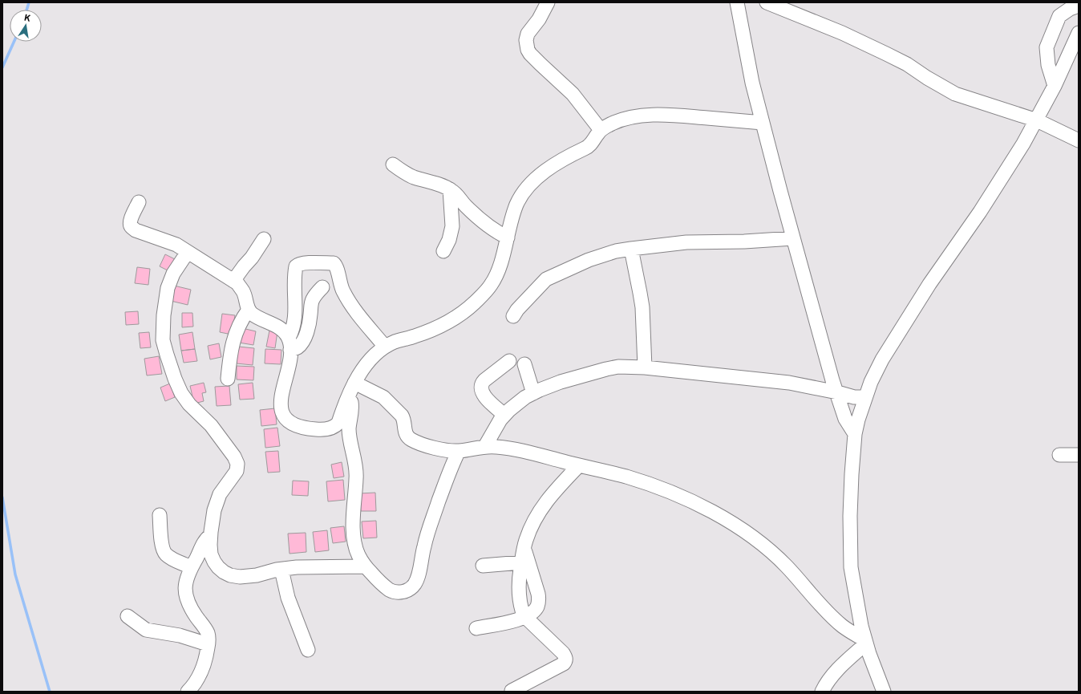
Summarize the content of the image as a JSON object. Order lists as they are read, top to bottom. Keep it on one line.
{"north":"top"}
